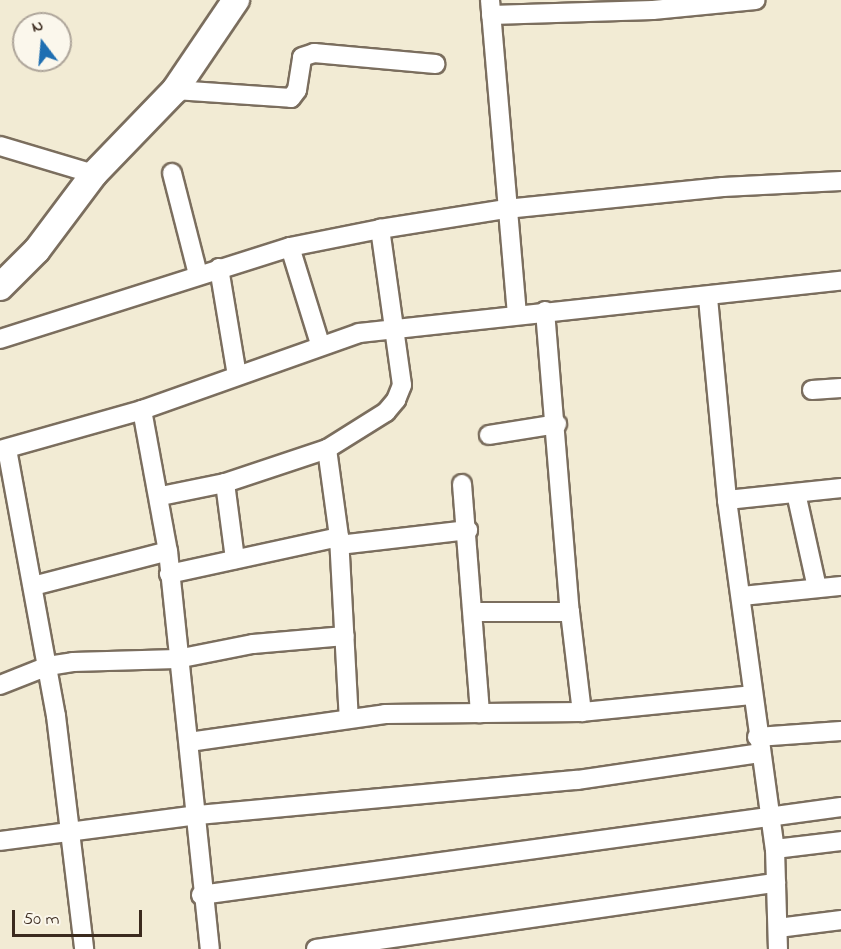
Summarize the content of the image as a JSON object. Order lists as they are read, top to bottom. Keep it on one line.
{"scale_bar":"50 m","north":"top"}
